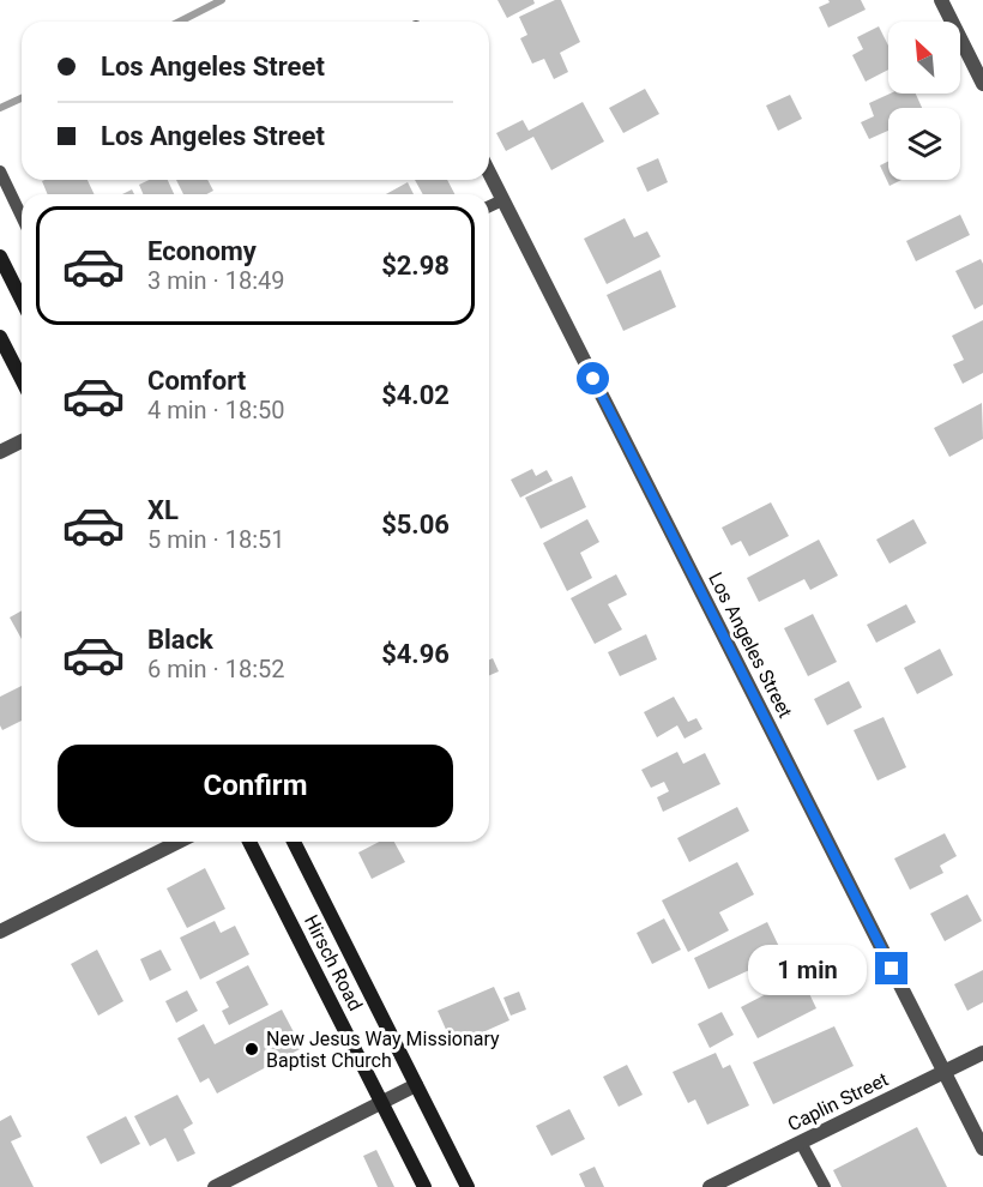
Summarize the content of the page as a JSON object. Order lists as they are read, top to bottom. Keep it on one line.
{"streets":{"main road":["Hirsch Road"],"street":["Los Angeles Street","Caplin Street"]},"crossings":[["Los Angeles Street","Caplin Street"]],"places":["New Jesus Way Missionary Baptist Church"],"north":"top left","page":{"banner":["Los Angeles Street","Los Angeles Street"],"list":[{"name":"Economy","note":"3 min · 18:49","value":"$2.98"},{"name":"Comfort","note":"4 min · 18:50","value":"$4.02"},{"name":"XL","note":"5 min · 18:51","value":"$5.06"},{"name":"Black","note":"6 min · 18:52","value":"$4.96"}],"buttons":"Confirm","bubble":"1 min"}}
